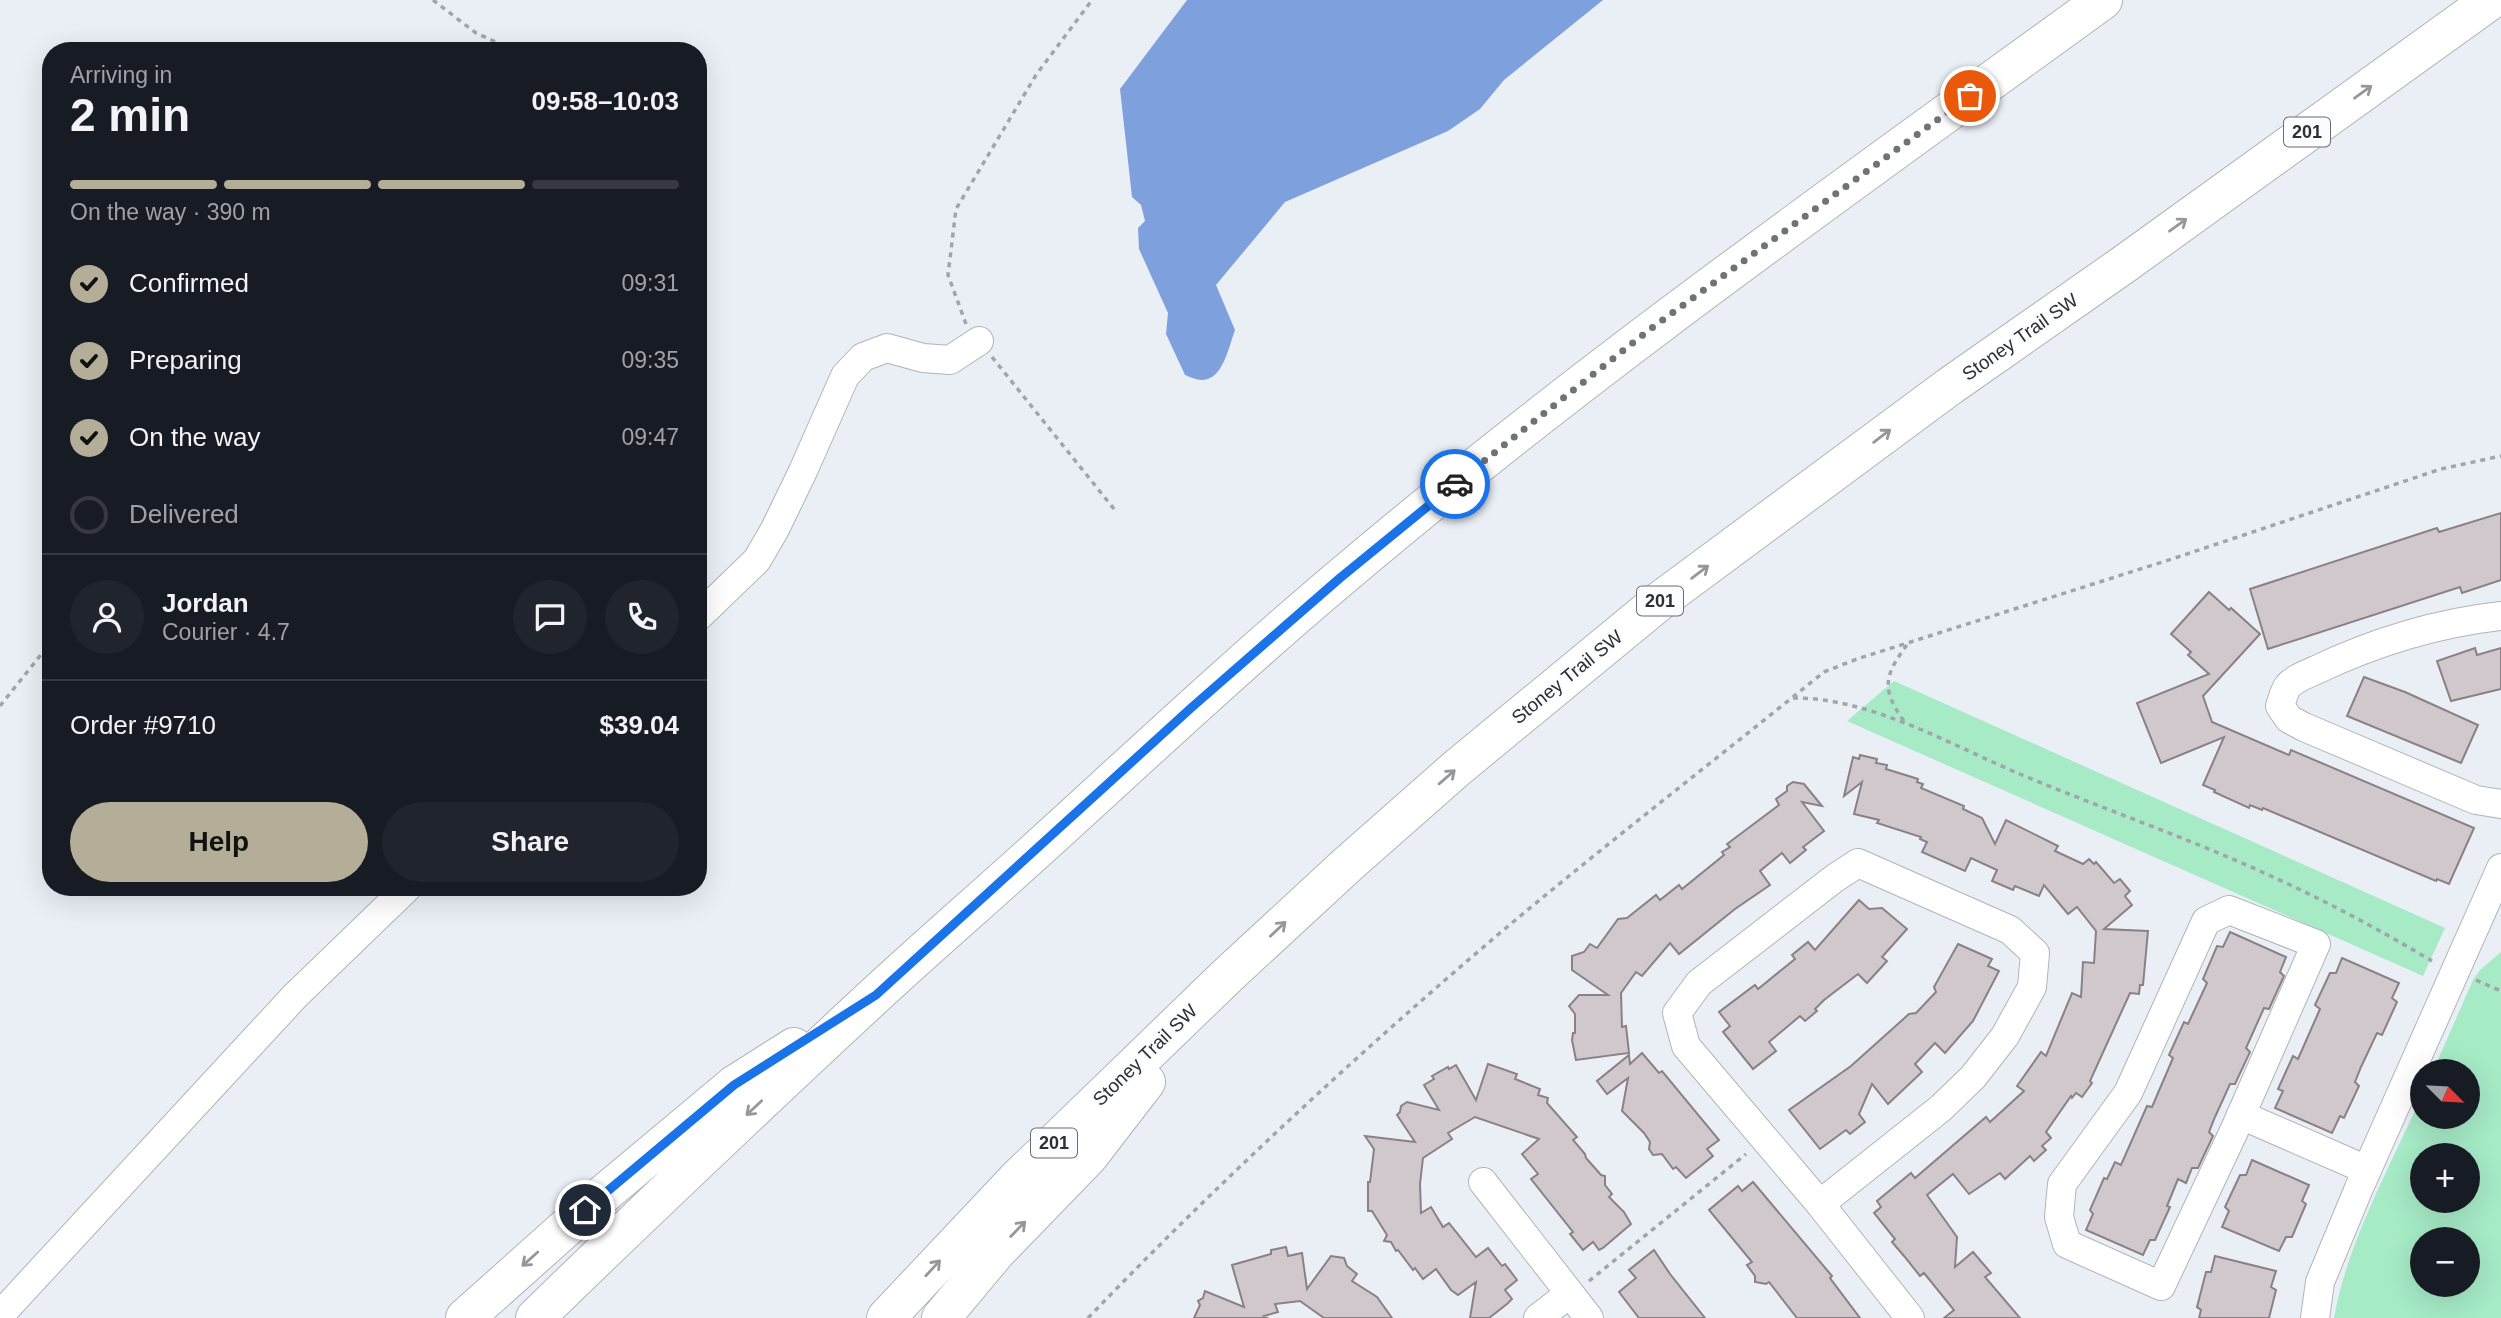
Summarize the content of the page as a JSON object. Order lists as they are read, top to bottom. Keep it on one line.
{"streets":{"highway":["201","Stoney Trail SW"]},"north":"bottom right","page":{"heading":["2 min","Arriving in","09:58–10:03"],"panel":["Jordan","Courier · 4.7","Order #9710","$39.04"],"bar":"On the way · 390 m","list":[["Confirmed","09:31"],["Preparing","09:35"],["On the way","09:47"],"Delivered"],"buttons":["Help","Share"],"map_buttons":["+","−"]}}
